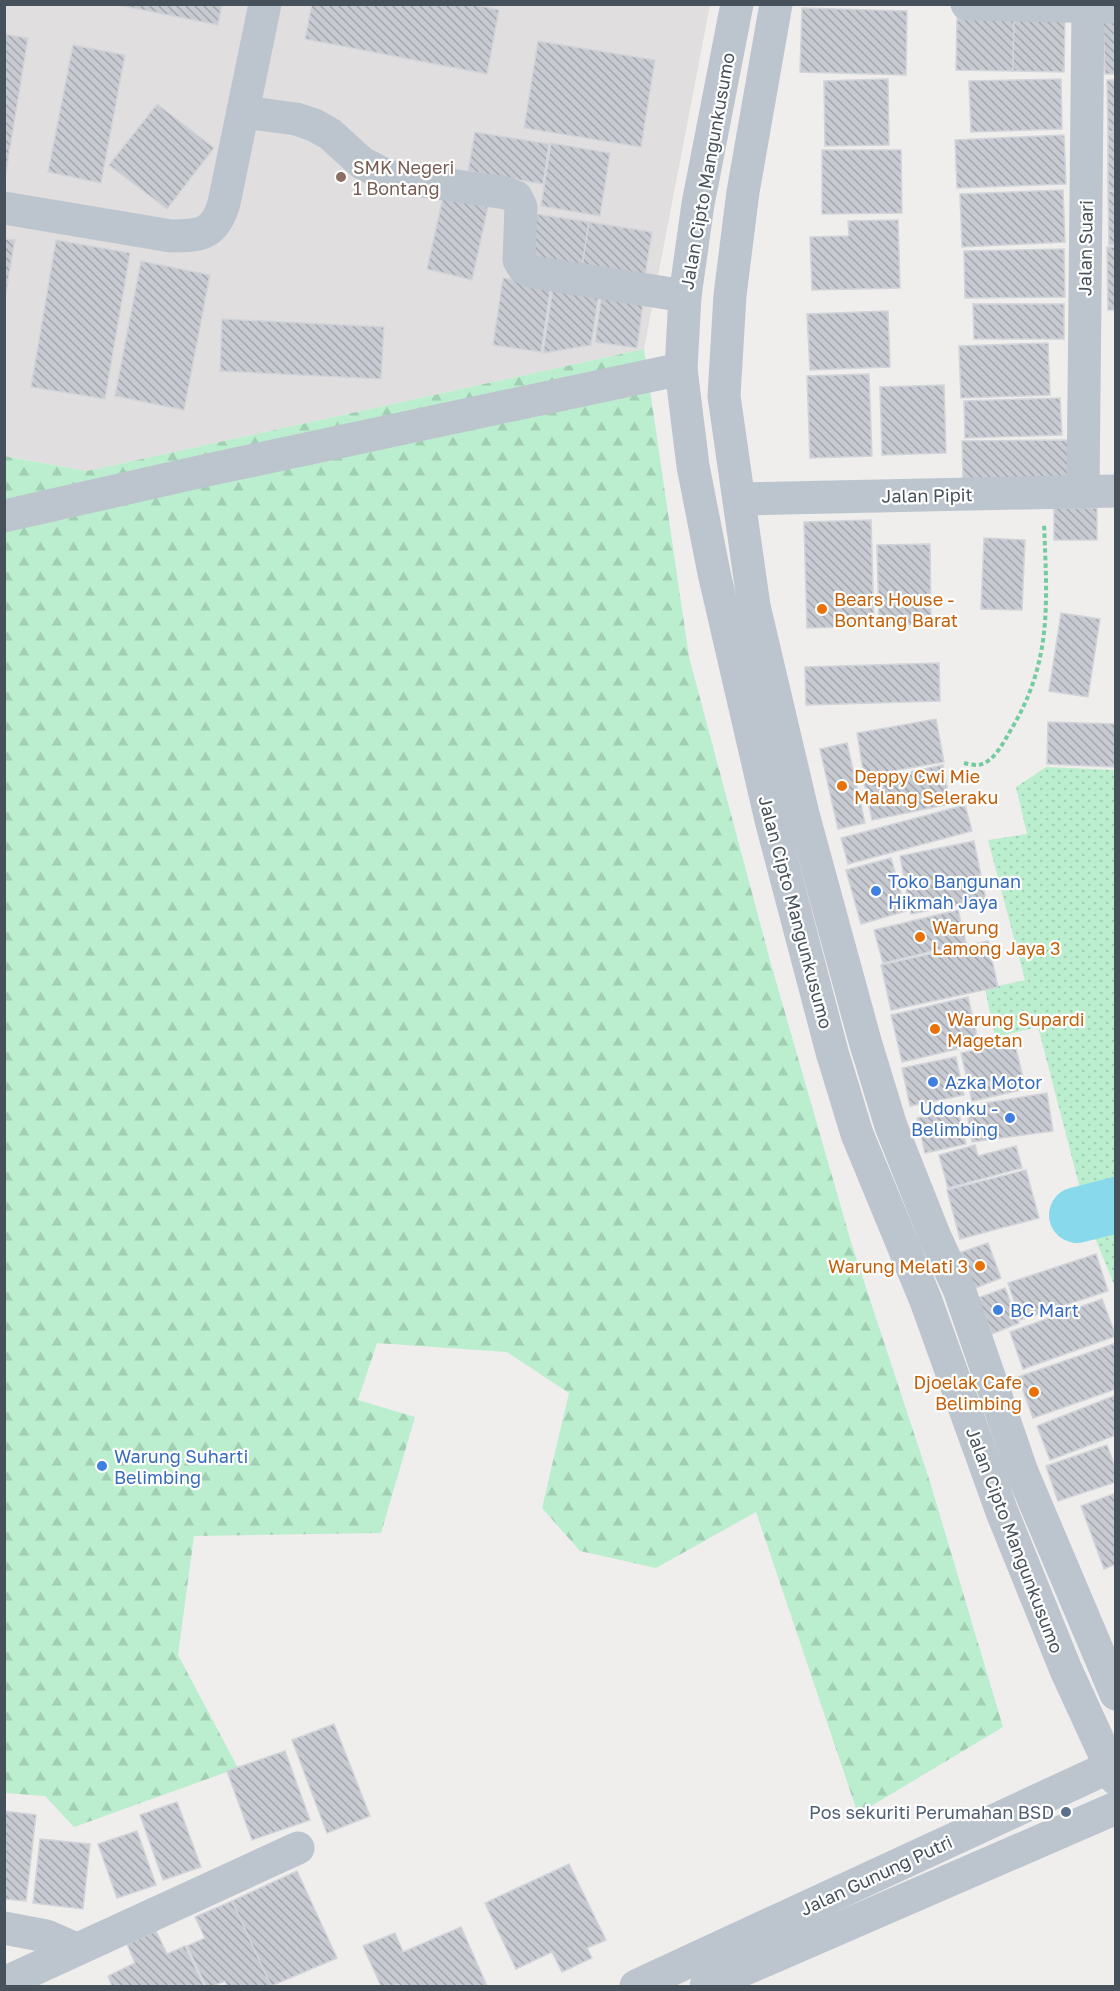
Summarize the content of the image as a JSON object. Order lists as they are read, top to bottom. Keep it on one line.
{"streets":{"street":["Jalan Cipto Mangunkusumo","Jalan Suari","Jalan Pipit","Jalan Gunung Putri"]},"crossings":[["Jalan Cipto Mangunkusumo","Jalan Pipit"],["Jalan Cipto Mangunkusumo","Jalan Gunung Putri"],["Jalan Suari","Jalan Pipit"]],"places":["SMK Negeri 1 Bontang","Bears House - Bontang Barat","Deppy Cwi Mie Malang Seleraku","Toko Bangunan Hikmah Jaya","Warung Lamong Jaya 3","Warung Supardi Magetan","Azka Motor","Udonku - Belimbing","Warung Melati 3","BC Mart","Djoelak Cafe Belimbing","Warung Suharti Belimbing","Pos sekuriti Perumahan BSD"]}
